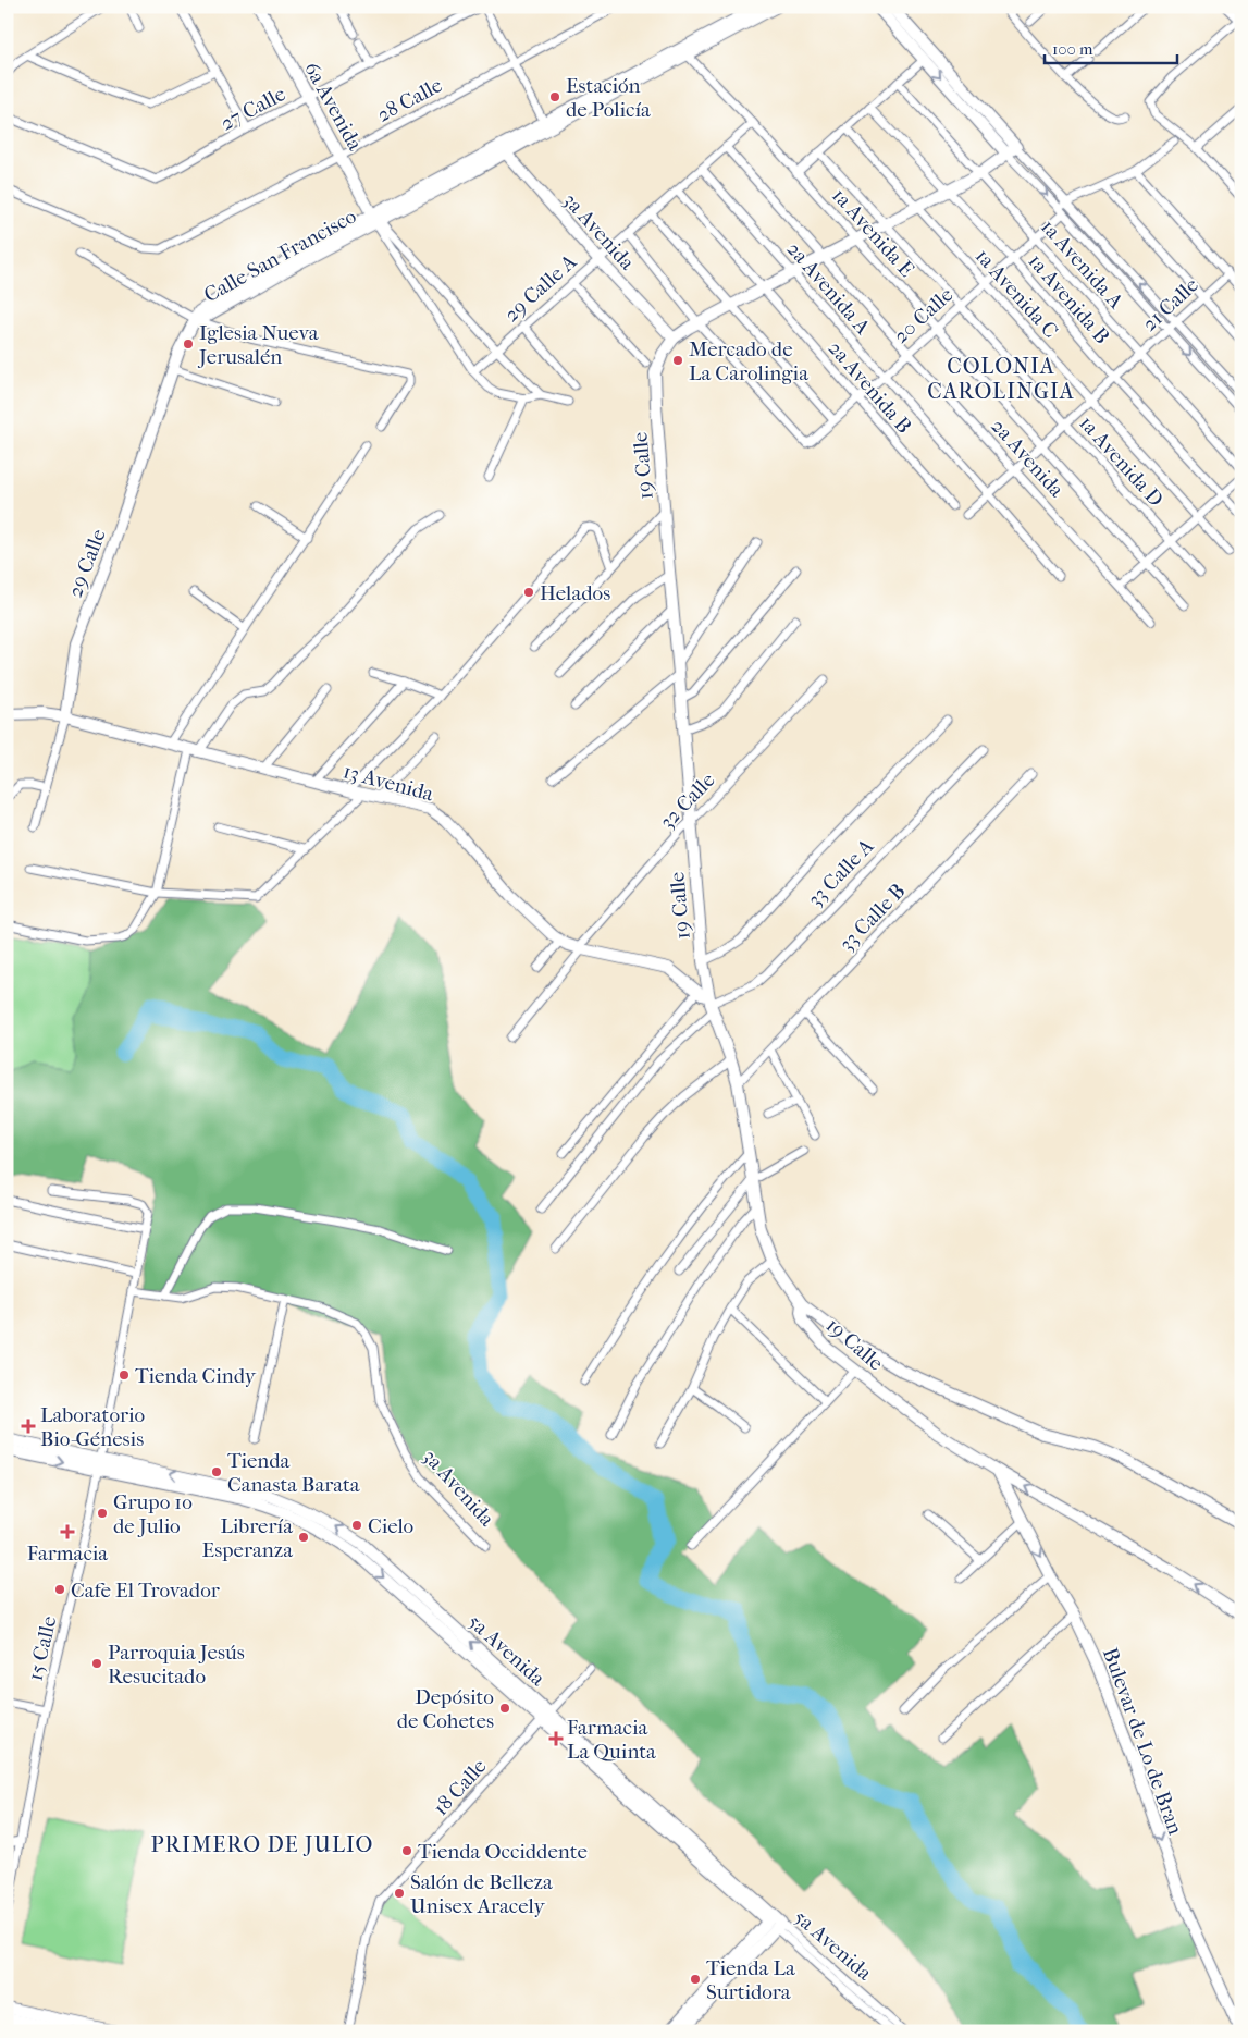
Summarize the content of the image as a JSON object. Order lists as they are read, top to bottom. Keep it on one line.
{"streets":{"street":["28 Calle","6a Avenida","27 Calle","3a Avenida","1a Avenida E","Calle San Francisco","1a Avenida A","29 Calle A","2a Avenida A","1a Avenida C","1a Avenida B","21 Calle","20 Calle","2a Avenida B","2a Avenida","1a Avenida D","19 Calle","29 Calle","13 Avenida","32 Calle","33 Calle A","33 Calle B","15 Calle","5a Avenida","Bulevar de Lo de Bran","18 Calle"]},"crossings":[["28 Calle","6a Avenida"],["6a Avenida","27 Calle"],["6a Avenida","Calle San Francisco"],["3a Avenida","Calle San Francisco"],["3a Avenida","29 Calle A"],["3a Avenida","19 Calle"],["1a Avenida E","Calle San Francisco"],["1a Avenida E","29 Calle A"],["1a Avenida E","21 Calle"],["1a Avenida E","20 Calle"],["1a Avenida E","19 Calle"],["Calle San Francisco","29 Calle"],["1a Avenida A","21 Calle"],["1a Avenida A","20 Calle"],["1a Avenida A","19 Calle"],["29 Calle A","2a Avenida A"],["29 Calle A","2a Avenida B"],["29 Calle A","2a Avenida"],["2a Avenida A","21 Calle"],["2a Avenida A","20 Calle"],["2a Avenida A","19 Calle"],["1a Avenida C","21 Calle"],["1a Avenida C","20 Calle"],["1a Avenida C","19 Calle"],["1a Avenida B","21 Calle"],["1a Avenida B","20 Calle"],["1a Avenida B","19 Calle"],["21 Calle","2a Avenida"],["21 Calle","1a Avenida D"],["20 Calle","2a Avenida B"],["20 Calle","2a Avenida"],["20 Calle","1a Avenida D"],["20 Calle","19 Calle"],["2a Avenida B","19 Calle"],["2a Avenida","19 Calle"],["1a Avenida D","19 Calle"],["19 Calle","13 Avenida"],["19 Calle","32 Calle"],["19 Calle","33 Calle A"],["19 Calle","33 Calle B"],["19 Calle","Bulevar de Lo de Bran"],["29 Calle","13 Avenida"],["13 Avenida","32 Calle"],["13 Avenida","33 Calle A"],["15 Calle","5a Avenida"],["5a Avenida","18 Calle"]],"one_way":["Bulevar de Lo de Bran"],"districts":["COLONIA CAROLINGIA","PRIMERO DE JULIO"],"places":{"other":["Estación de Policía","Iglesia Nueva Jerusalén","Mercado de La Carolingia","Helados","Tienda Cindy","Tienda Canasta Barata","Grupo 1o de Julio","Cielo","Librería Esperanza","Cafe El Trovador","Parroquia Jesús Resucitado","Depósito de Cohetes","Tienda Occiddente","Salón de Belleza Unisex Aracely","Tienda La Surtidora"],"health":["Laboratorio Bio-Génesis","Farmacia","Farmacia La Quinta"]},"scale_bar":"100 m"}
